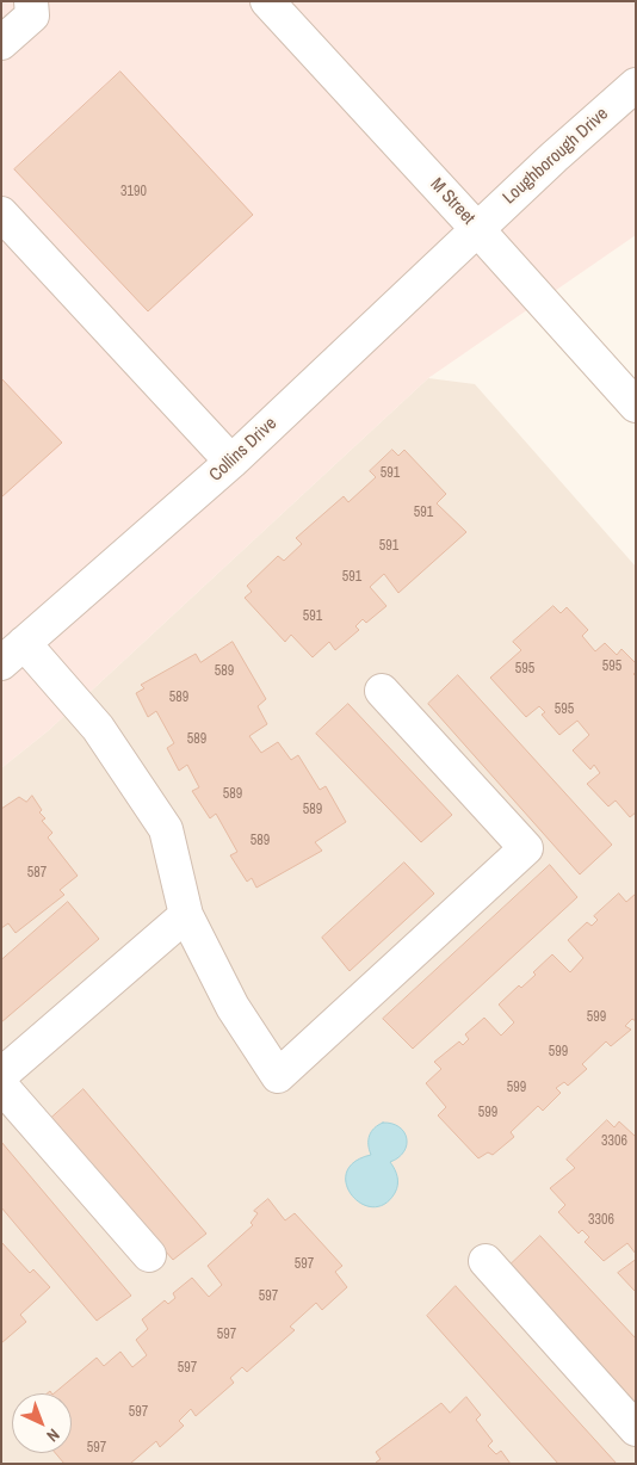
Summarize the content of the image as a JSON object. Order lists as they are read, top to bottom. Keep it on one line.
{"streets":{"street":["Loughborough Drive","M Street","Collins Drive"]},"crossings":[["Loughborough Drive","M Street"],["Loughborough Drive","Collins Drive"],["M Street","Collins Drive"]],"house_numbers":["3190","591","591","591","591","591","595","595","589","589","595","589","589","589","589","587","599","599","599","599","3306","3306","597","597","597","597","597","597"],"north":"bottom right"}
